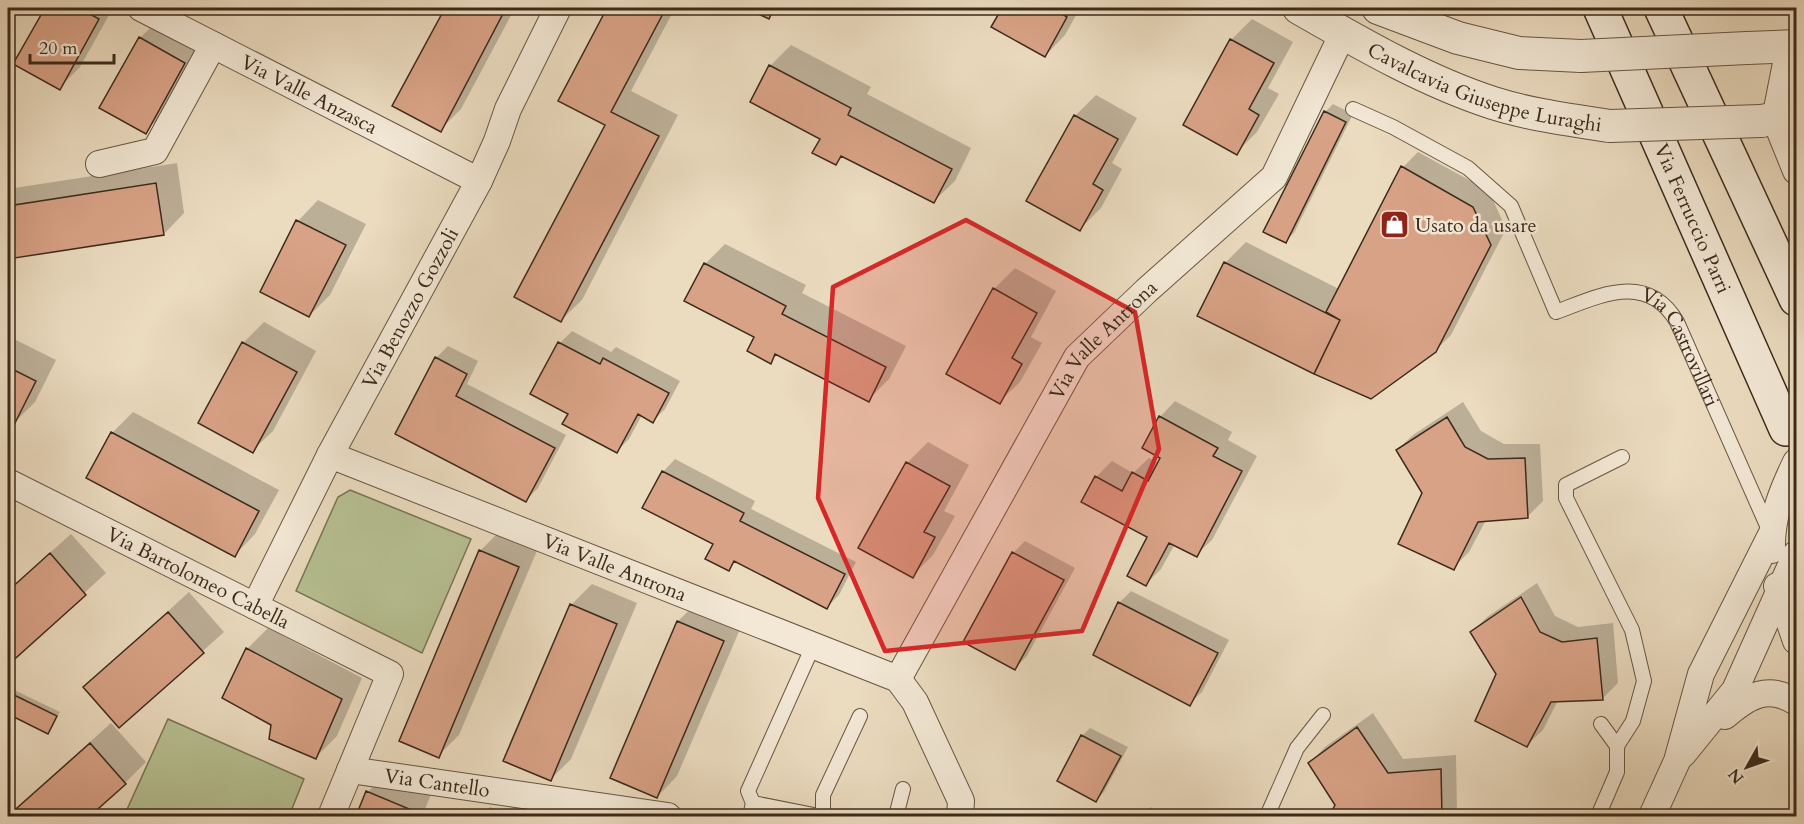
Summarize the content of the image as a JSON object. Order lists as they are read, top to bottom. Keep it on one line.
{"streets":{"main road":["Via Ferruccio Parri"],"street":["Cavalcavia Giuseppe Luraghi","Via Valle Anzasca","Via Benozzo Gozzoli","Via Valle Antrona","Via Castrovillari","Via Bartolomeo Cabella","Via Cantello"]},"crossings":[["Cavalcavia Giuseppe Luraghi","Via Valle Antrona"],["Via Valle Anzasca","Via Benozzo Gozzoli"],["Via Benozzo Gozzoli","Via Valle Antrona"],["Via Benozzo Gozzoli","Via Bartolomeo Cabella"],["Via Bartolomeo Cabella","Via Cantello"]],"places":{"shop":["Usato da usare"]},"scale_bar":"20 m","north":"bottom left"}
